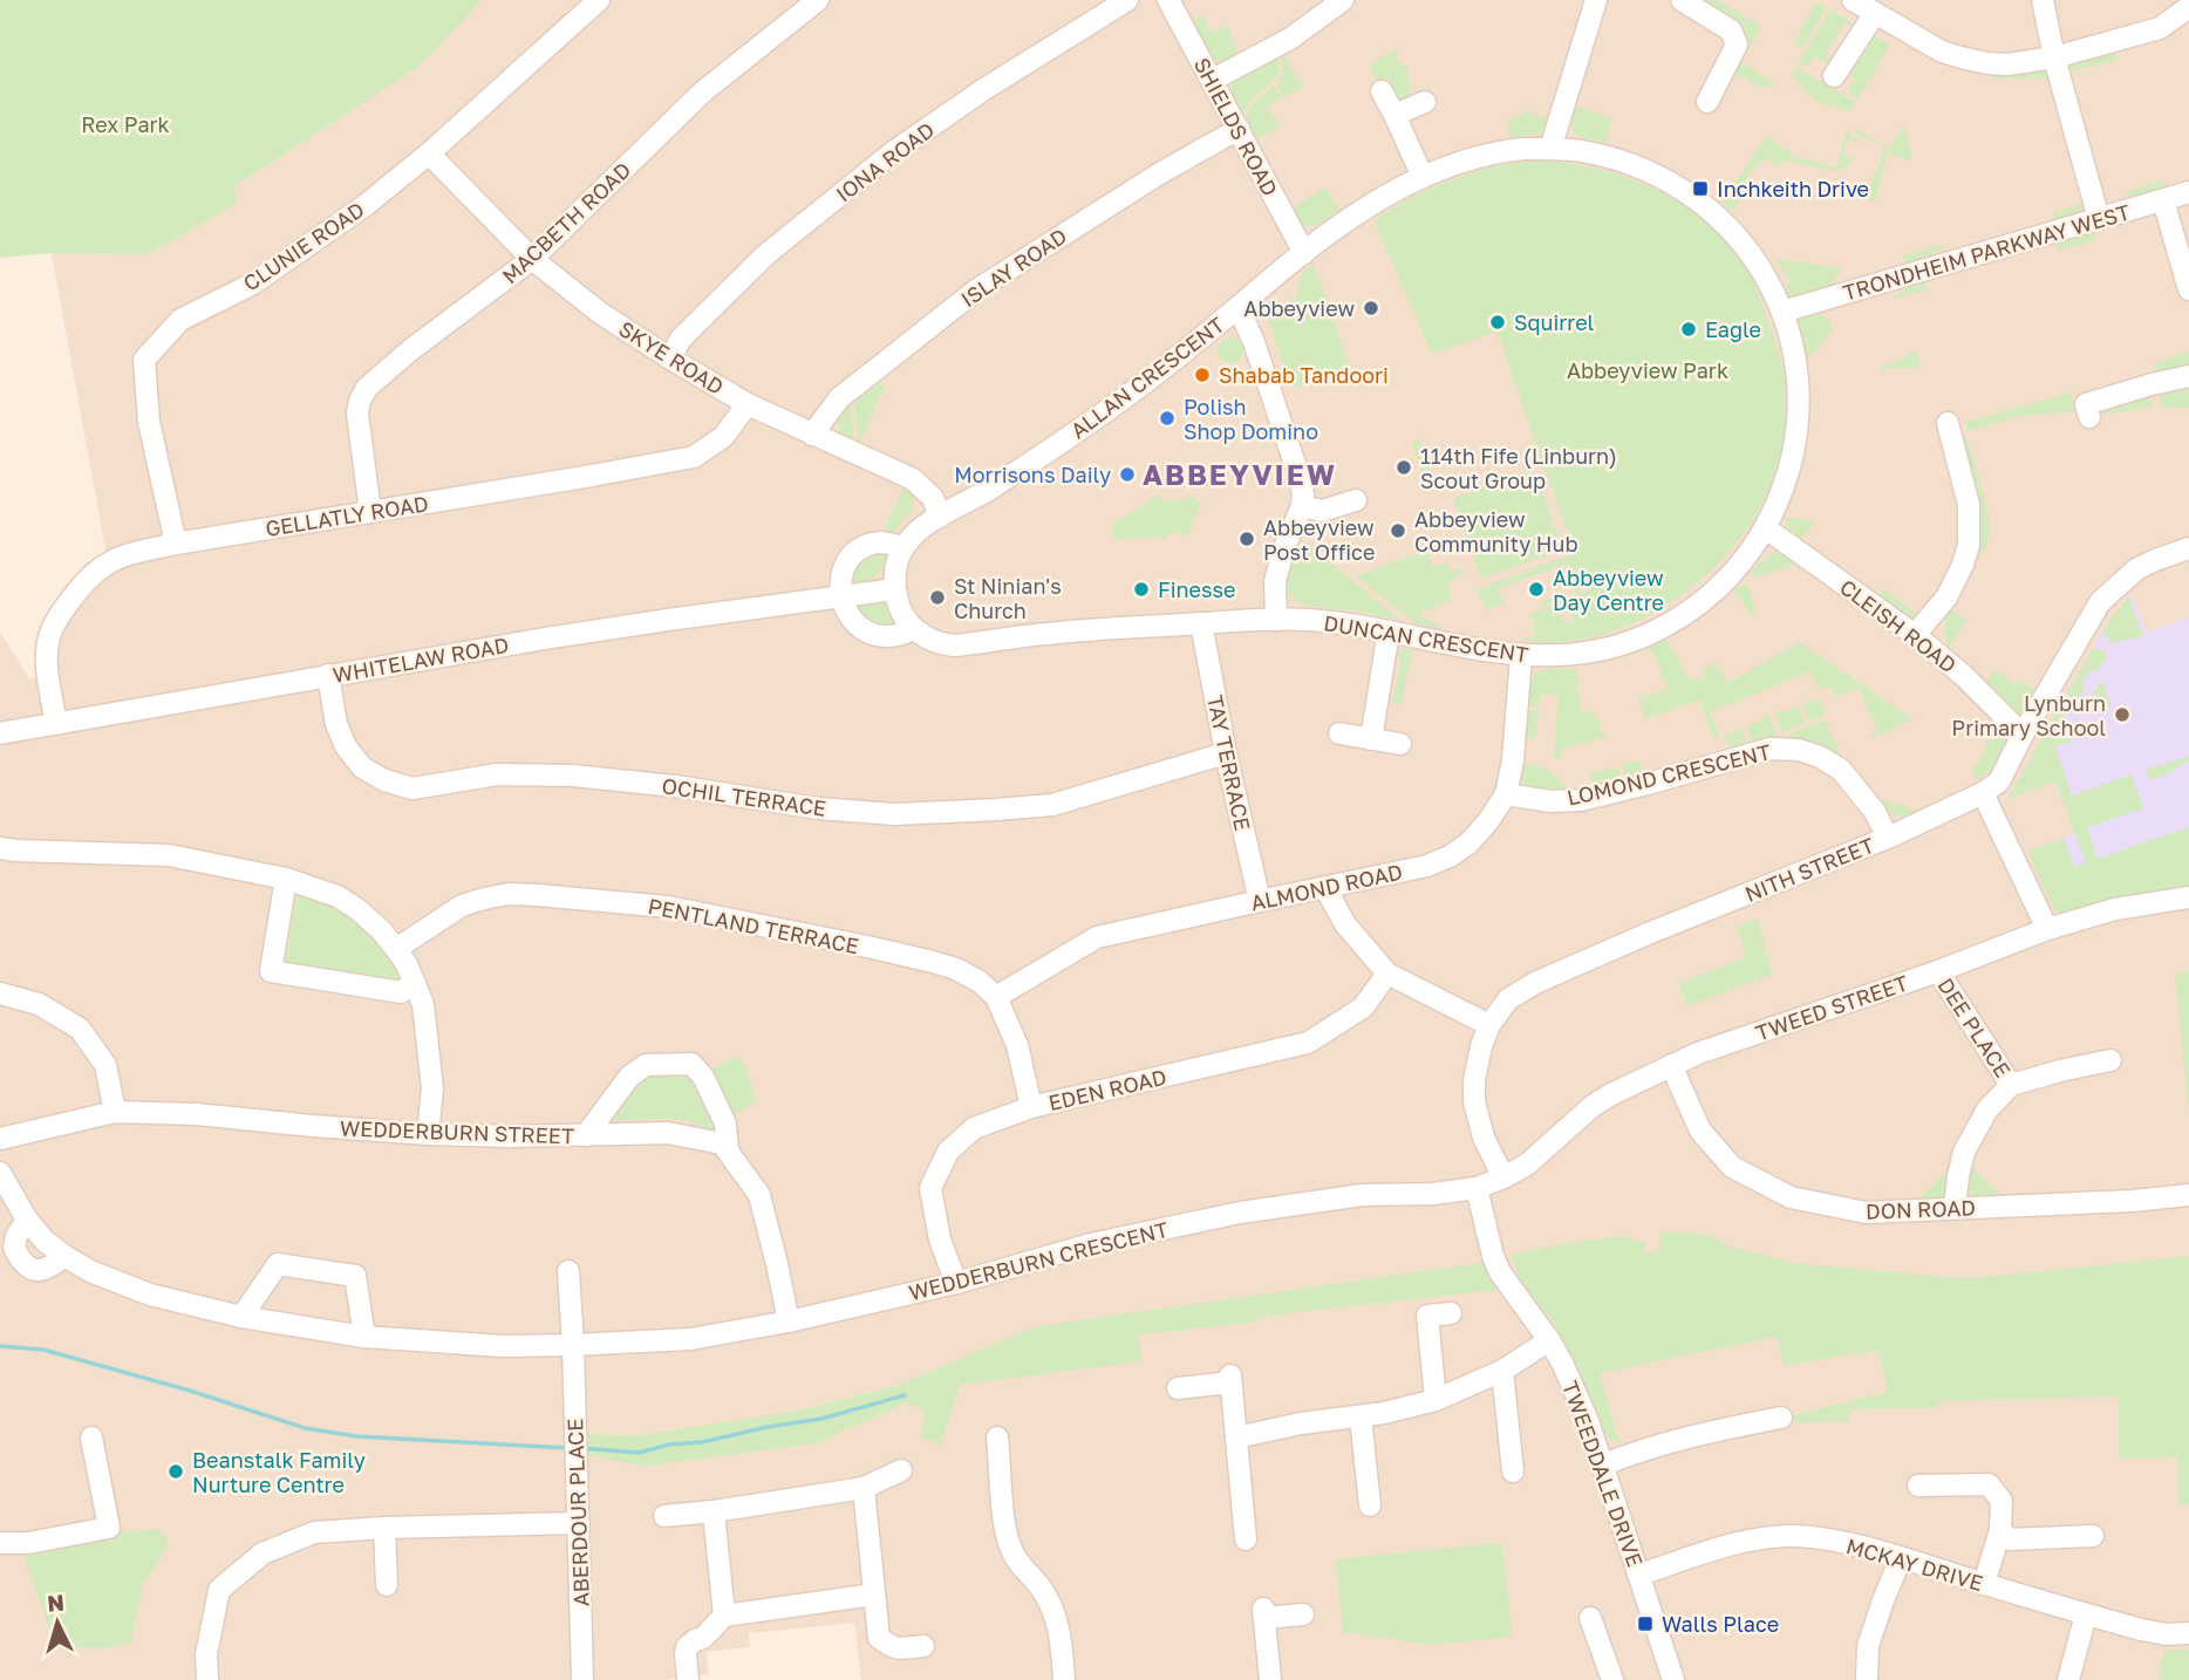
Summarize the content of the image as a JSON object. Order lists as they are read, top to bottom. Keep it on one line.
{"streets":{"street":["SHIELDS ROAD","IONA ROAD","MACBETH ROAD","CLUNIE ROAD","TRONDHEIM PARKWAY WEST","ISLAY ROAD","SKYE ROAD","ALLAN CRESCENT","GELLATLY ROAD","CLEISH ROAD","DUNCAN CRESCENT","WHITELAW ROAD","TAY TERRACE","LOMOND CRESCENT","OCHIL TERRACE","NITH STREET","ALMOND ROAD","PENTLAND TERRACE","TWEED STREET","DEE PLACE","EDEN ROAD","WEDDERBURN STREET","DON ROAD","WEDDERBURN CRESCENT","TWEEDDALE DRIVE","ABERDOUR PLACE","MCKAY DRIVE"]},"crossings":[["SHIELDS ROAD","ISLAY ROAD"],["SHIELDS ROAD","ALLAN CRESCENT"],["IONA ROAD","SKYE ROAD"],["MACBETH ROAD","SKYE ROAD"],["MACBETH ROAD","GELLATLY ROAD"],["CLUNIE ROAD","SKYE ROAD"],["CLUNIE ROAD","GELLATLY ROAD"],["TRONDHEIM PARKWAY WEST","ALLAN CRESCENT"],["TRONDHEIM PARKWAY WEST","DUNCAN CRESCENT"],["ISLAY ROAD","SKYE ROAD"],["SKYE ROAD","ALLAN CRESCENT"],["SKYE ROAD","GELLATLY ROAD"],["ALLAN CRESCENT","DUNCAN CRESCENT"],["GELLATLY ROAD","WHITELAW ROAD"],["CLEISH ROAD","DUNCAN CRESCENT"],["CLEISH ROAD","NITH STREET"],["DUNCAN CRESCENT","TAY TERRACE"],["DUNCAN CRESCENT","ALMOND ROAD"],["WHITELAW ROAD","OCHIL TERRACE"],["TAY TERRACE","OCHIL TERRACE"],["TAY TERRACE","ALMOND ROAD"],["LOMOND CRESCENT","NITH STREET"],["LOMOND CRESCENT","ALMOND ROAD"],["NITH STREET","TWEED STREET"],["NITH STREET","WEDDERBURN CRESCENT"],["ALMOND ROAD","PENTLAND TERRACE"],["TWEED STREET","DEE PLACE"],["TWEED STREET","DON ROAD"],["TWEED STREET","WEDDERBURN CRESCENT"],["EDEN ROAD","WEDDERBURN CRESCENT"],["WEDDERBURN CRESCENT","TWEEDDALE DRIVE"],["WEDDERBURN CRESCENT","ABERDOUR PLACE"],["TWEEDDALE DRIVE","MCKAY DRIVE"]],"districts":["ABBEYVIEW"],"parks":["Rex Park","Abbeyview Park"],"places":{"transit":["Inchkeith Drive","Walls Place"],"other":["Abbeyview","Squirrel","Eagle","Shabab Tandoori","Polish Shop Domino","114th Fife (Linburn) Scout Group","Morrisons Daily","Abbeyview Community Hub","Abbeyview Post Office","Finesse","Abbeyview Day Centre","St Ninian's Church","Lynburn Primary School","Beanstalk Family Nurture Centre"]},"north":"top"}
